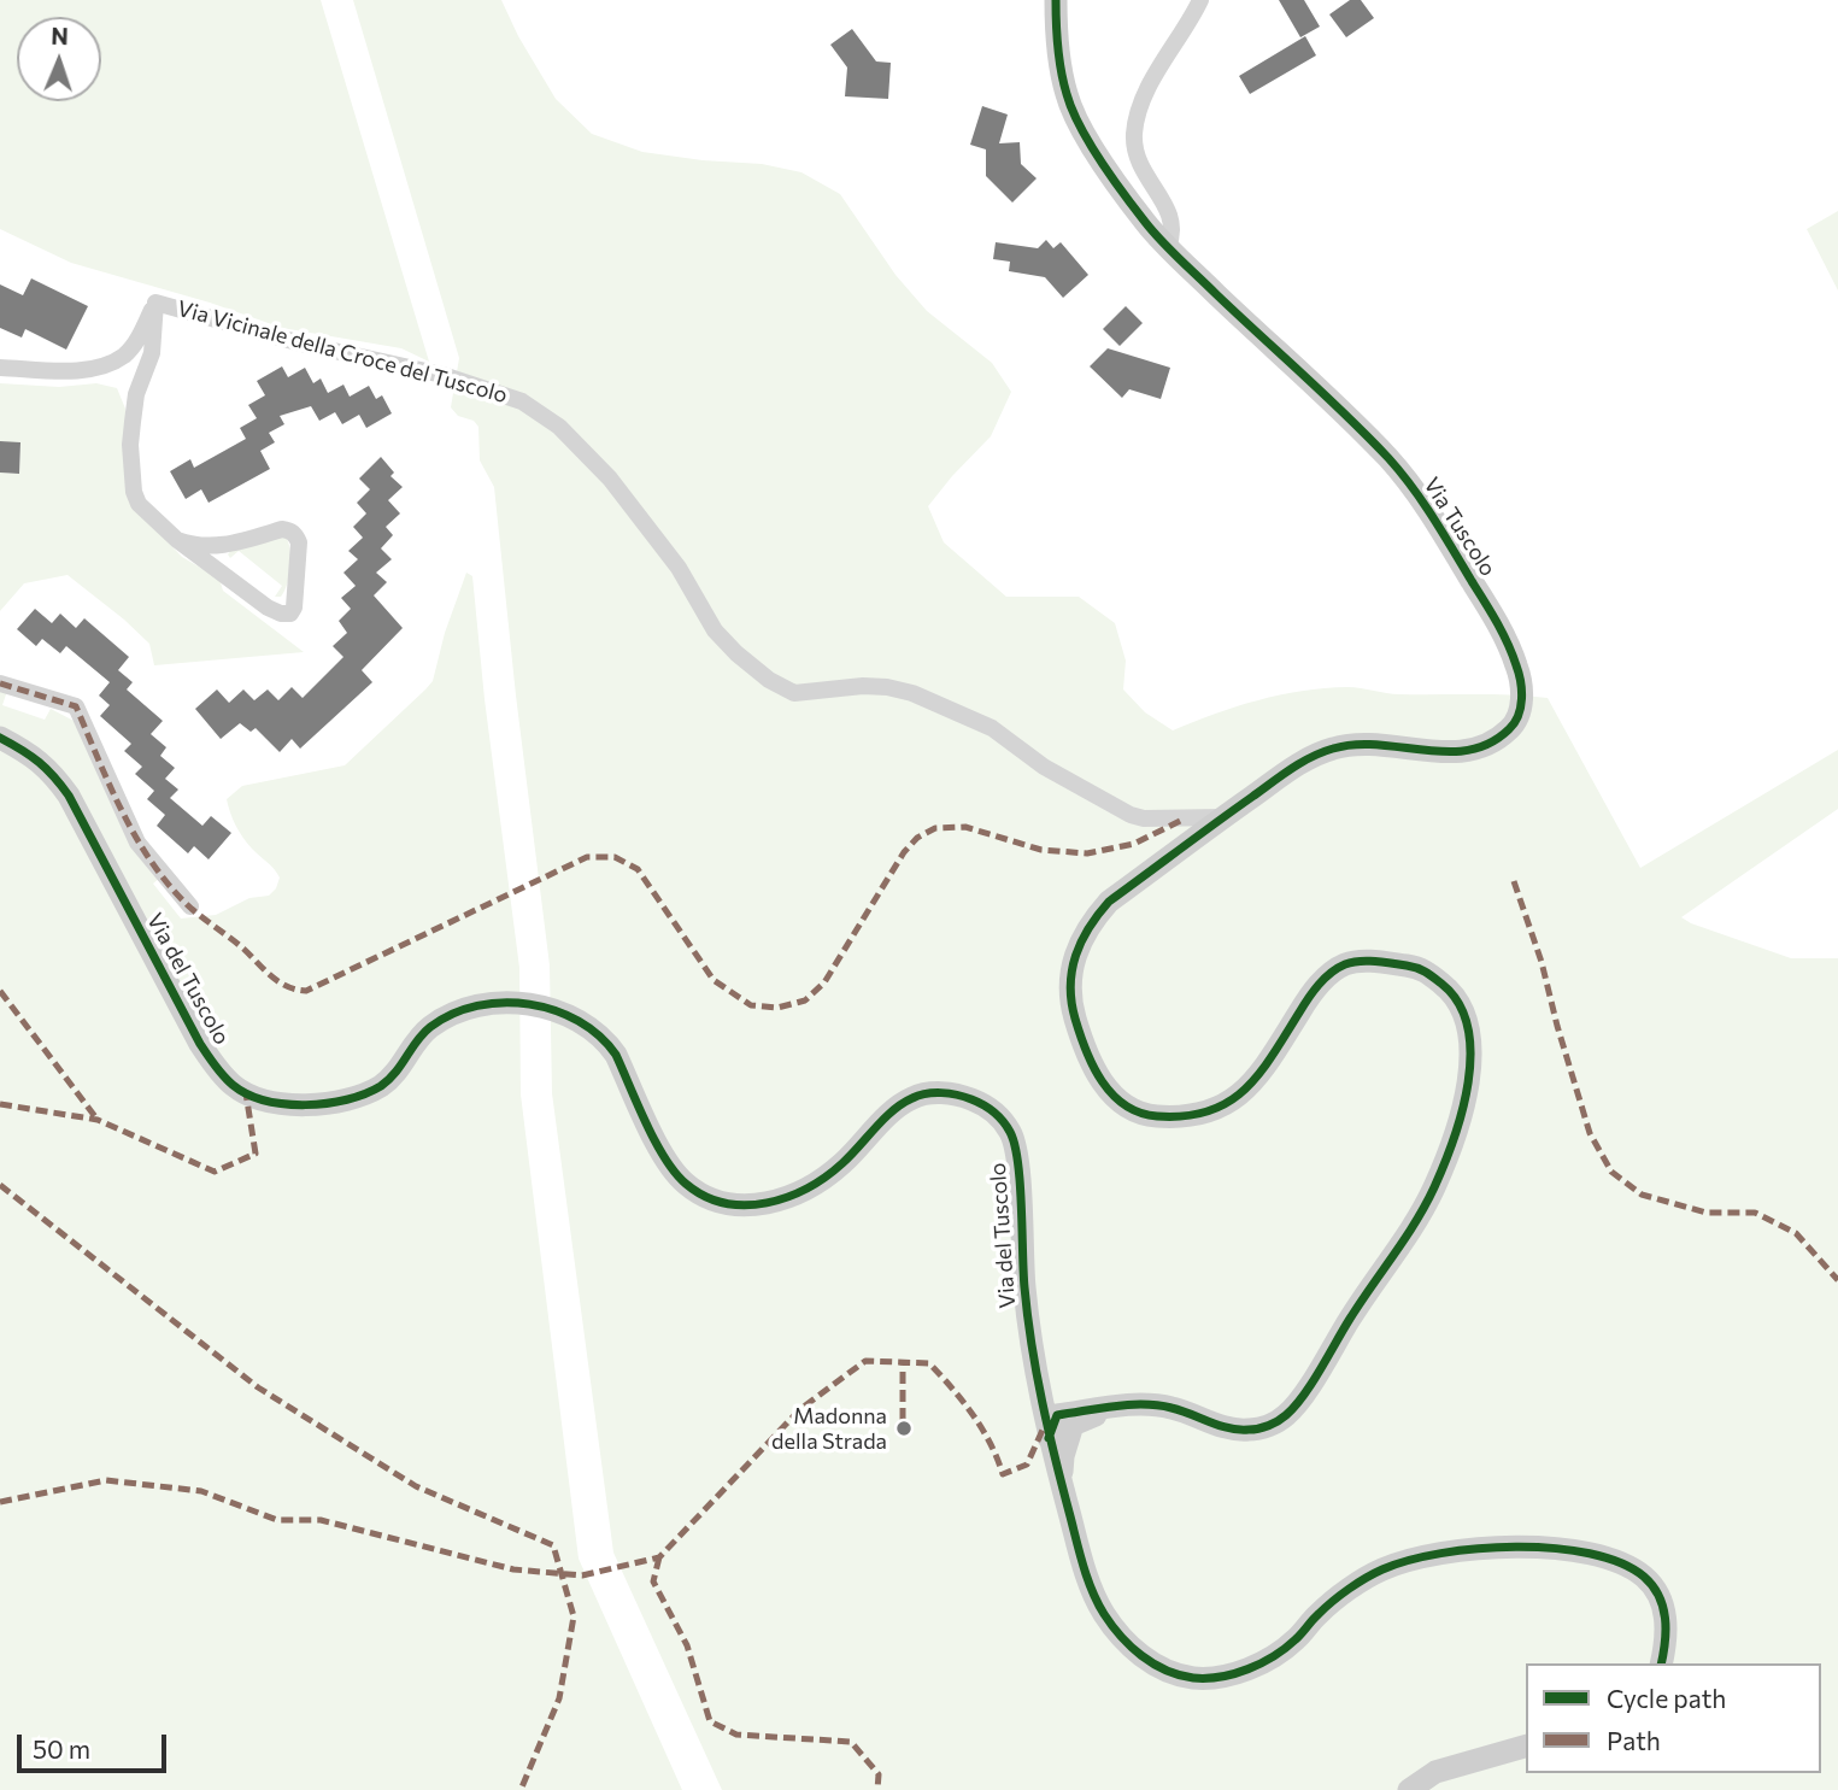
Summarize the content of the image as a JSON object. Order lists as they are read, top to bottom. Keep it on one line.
{"streets":{"street":["Via Vicinale della Croce del Tuscolo","Via Tuscolo","Via del Tuscolo"]},"crossings":[["Via Vicinale della Croce del Tuscolo","Via Tuscolo"]],"places":["Madonna della Strada"],"legend":["Cycle path","Path"],"scale_bar":"50 m","north":"top"}
